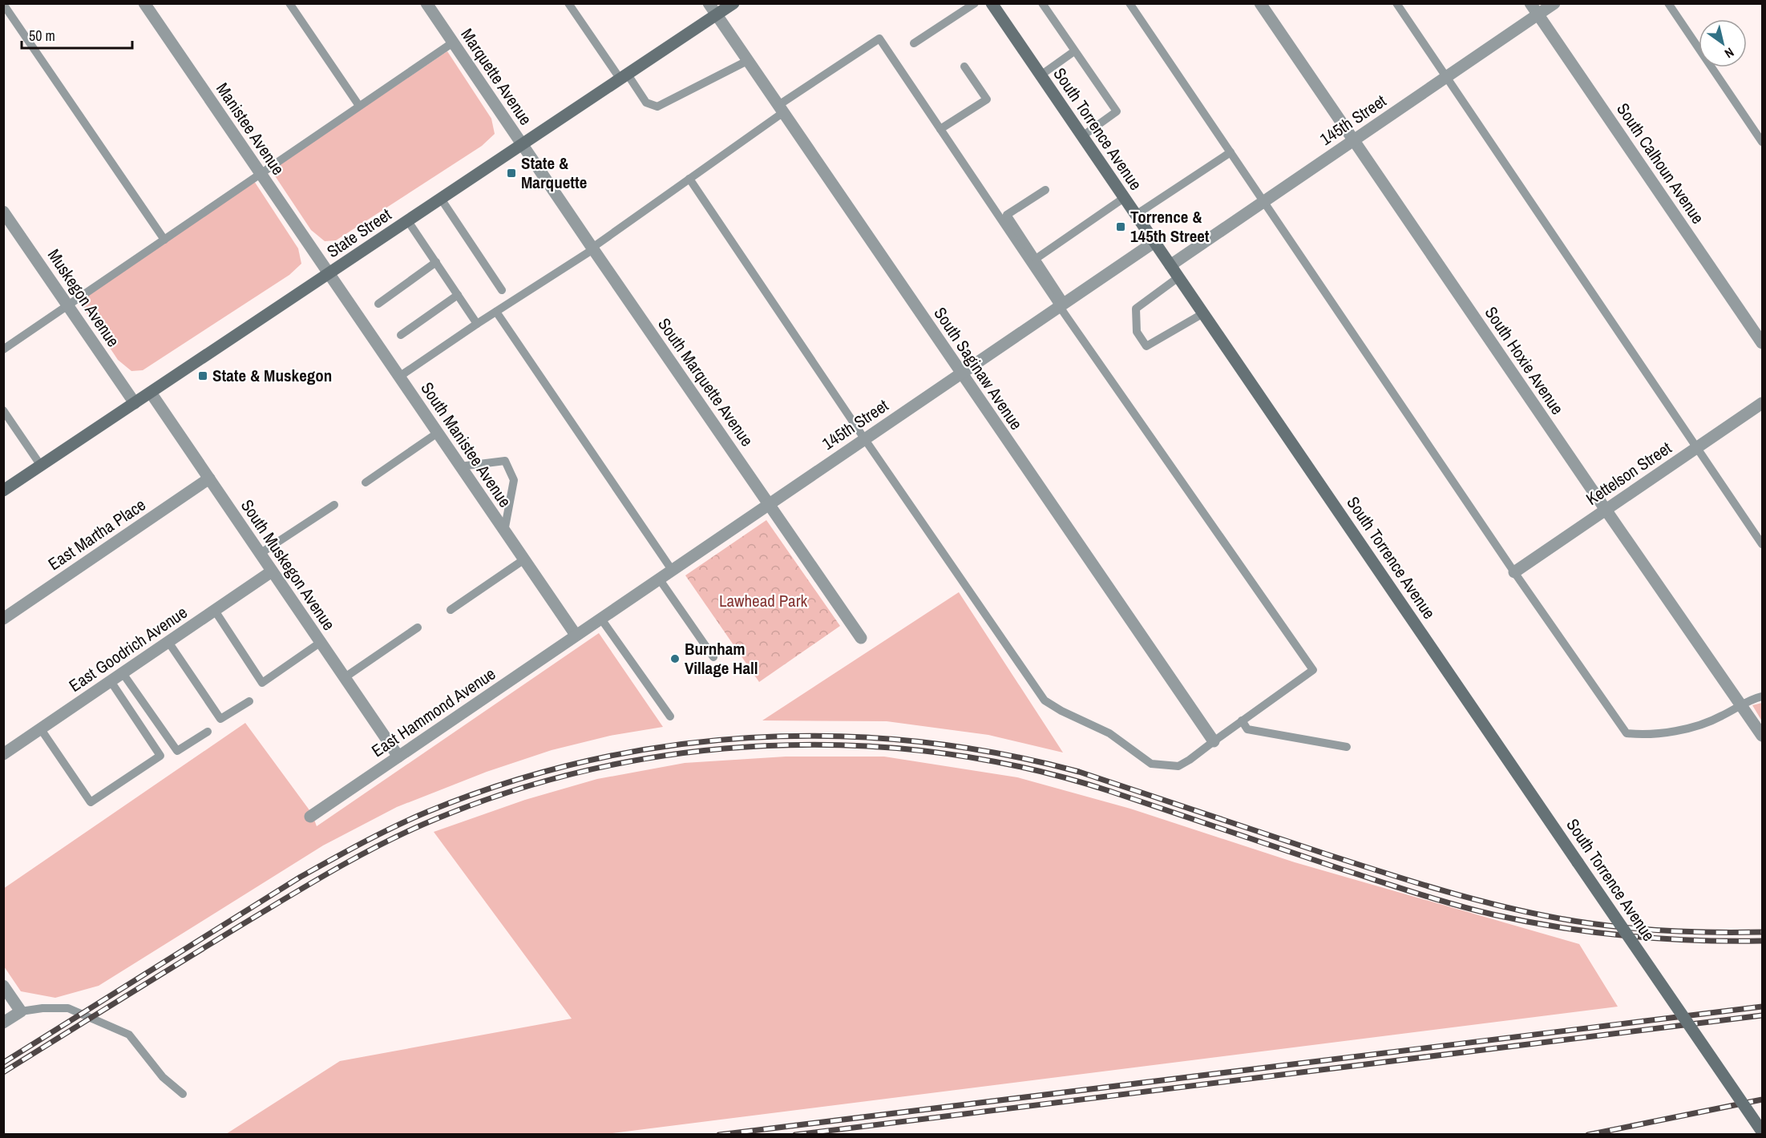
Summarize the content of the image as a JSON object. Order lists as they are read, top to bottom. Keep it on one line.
{"streets":{"main road":["South Torrence Avenue","State Street"],"street":["Marquette Avenue","145th Street","Manistee Avenue","South Calhoun Avenue","Muskegon Avenue","South Hoxie Avenue","South Saginaw Avenue","South Marquette Avenue","South Manistee Avenue","Kettelson Street","East Martha Place","South Muskegon Avenue","East Goodrich Avenue","East Hammond Avenue"]},"crossings":[["Marquette Avenue","State Street"],["Marquette Avenue","South Marquette Avenue"],["145th Street","South Torrence Avenue"],["145th Street","South Calhoun Avenue"],["145th Street","South Hoxie Avenue"],["145th Street","South Saginaw Avenue"],["145th Street","South Marquette Avenue"],["145th Street","South Manistee Avenue"],["145th Street","East Hammond Avenue"],["Manistee Avenue","State Street"],["Manistee Avenue","South Manistee Avenue"],["State Street","Muskegon Avenue"],["State Street","South Saginaw Avenue"],["State Street","South Marquette Avenue"],["State Street","South Manistee Avenue"],["State Street","South Muskegon Avenue"],["South Hoxie Avenue","Kettelson Street"],["South Manistee Avenue","East Hammond Avenue"],["East Martha Place","South Muskegon Avenue"],["South Muskegon Avenue","East Goodrich Avenue"],["South Muskegon Avenue","East Hammond Avenue"]],"parks":["Lawhead Park"],"places":{"transit":["State & Marquette","Torrence & 145th Street","State & Muskegon"],"other":["Burnham Village Hall"]},"scale_bar":"50 m","north":"bottom right"}
